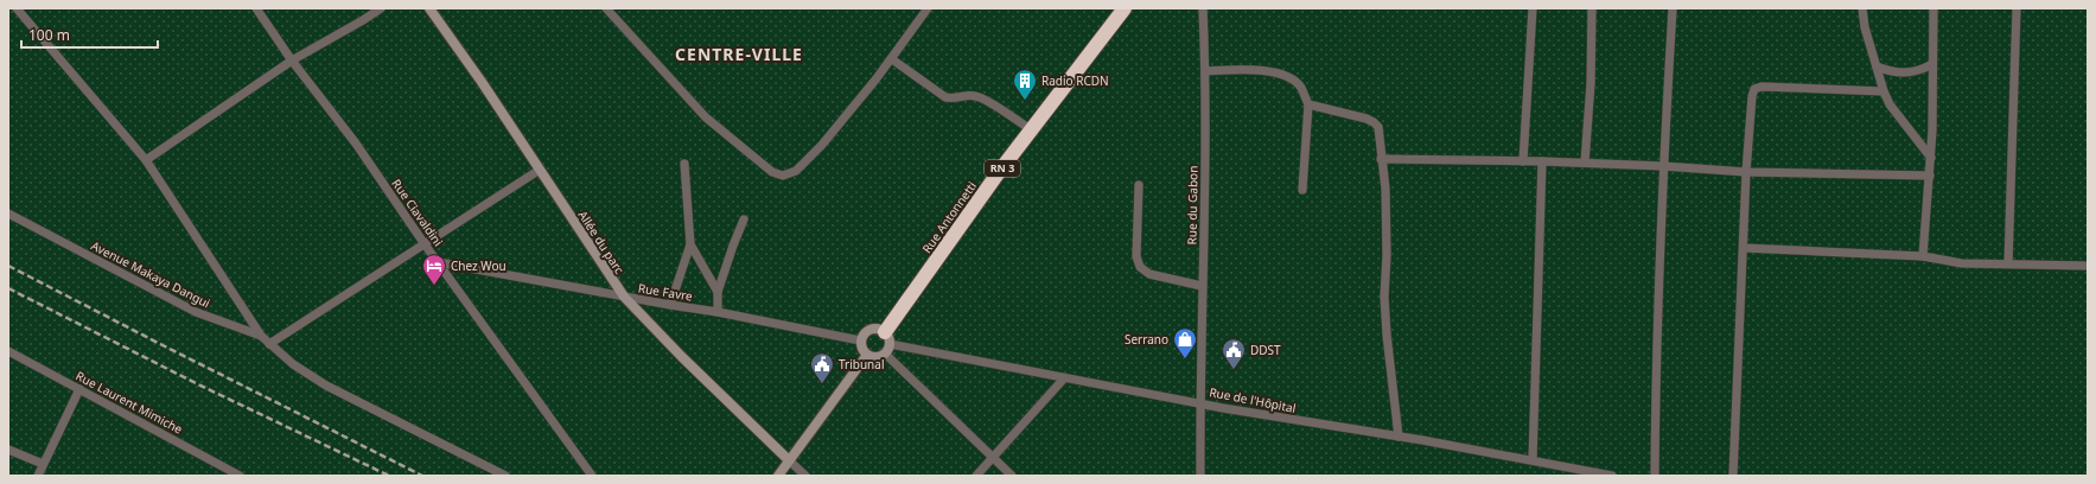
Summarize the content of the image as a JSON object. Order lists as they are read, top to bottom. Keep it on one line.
{"streets":{"highway":["RN 3","Rue Antonnetti"],"street":["Rue du Gabon","Rue Ciavaldini","Allée du parc","Avenue Makaya Dangui","Rue Favre","Rue de l'Hôpital","Rue Laurent Mimiche"]},"crossings":[["Rue du Gabon","Rue de l'Hôpital"],["Rue Ciavaldini","Rue Favre"],["Rue Antonnetti","Rue Favre"],["Rue Antonnetti","Rue de l'Hôpital"],["Allée du parc","Rue Favre"],["Rue Favre","Rue de l'Hôpital"]],"districts":["CENTRE-VILLE"],"places":{"building":["Radio RCDN"],"hotel":["Chez Wou"],"shop":["Serrano"],"public building":["DDST","Tribunal"]},"scale_bar":"100 m"}
